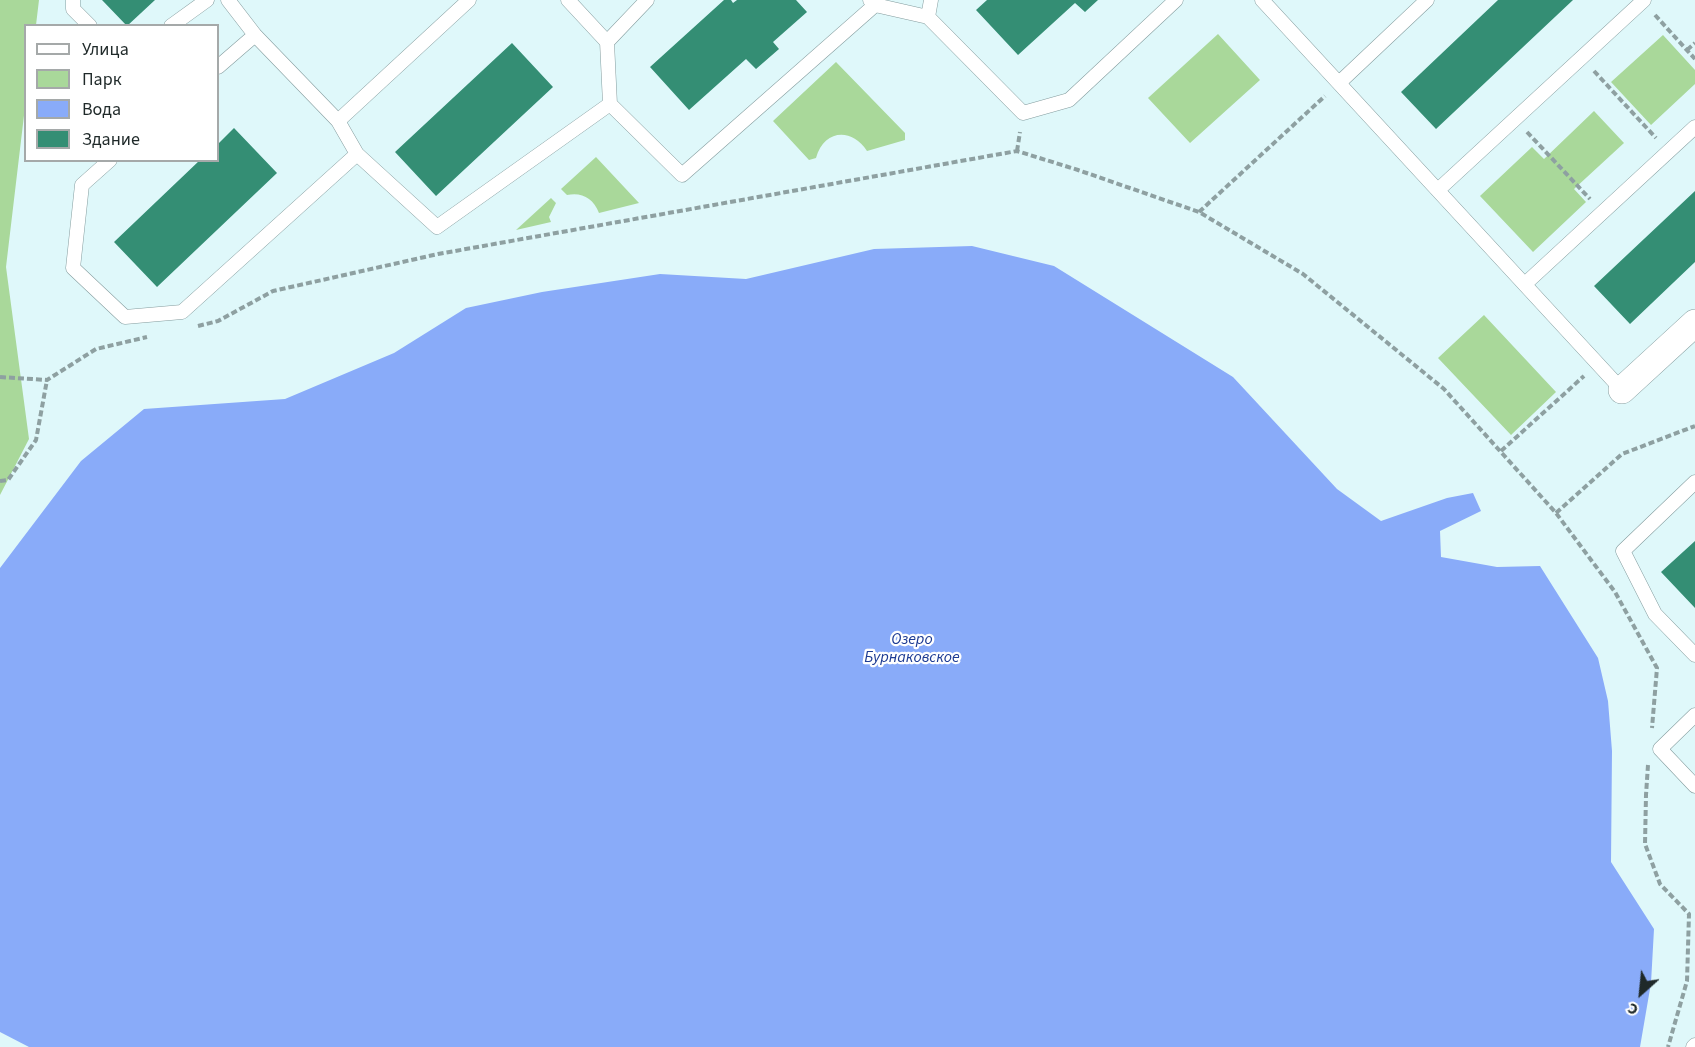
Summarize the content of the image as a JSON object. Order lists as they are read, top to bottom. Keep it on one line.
{"water":["Озеро Бурнаковское"],"legend":["Улица","Парк","Вода","Здание"],"north":"bottom left"}
